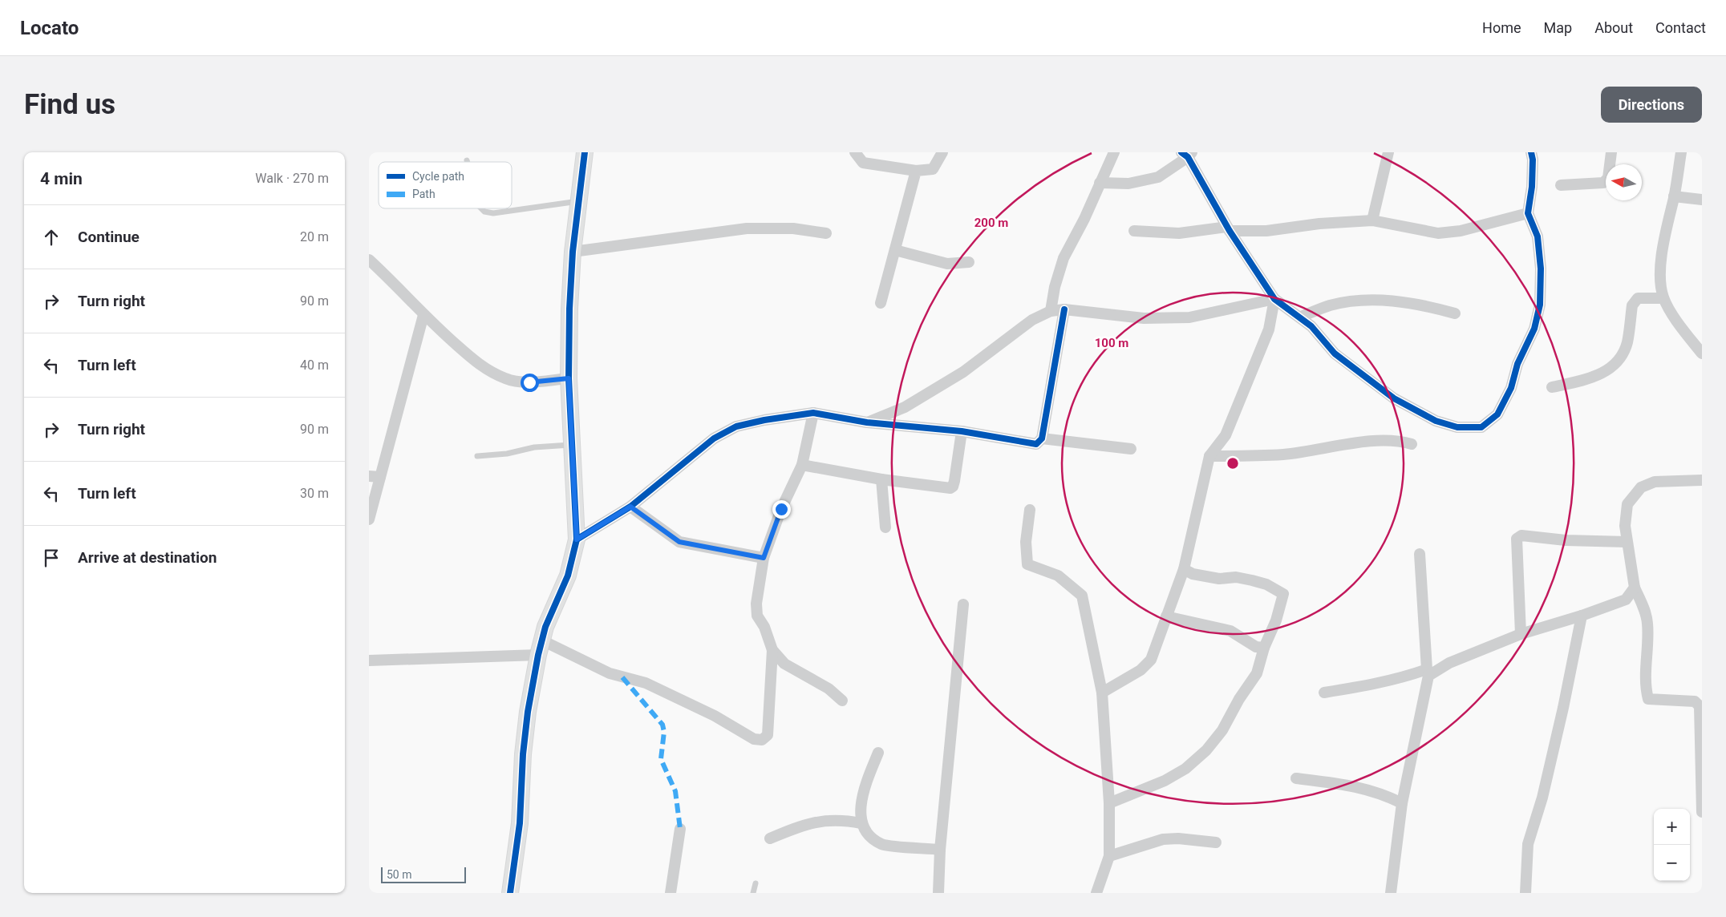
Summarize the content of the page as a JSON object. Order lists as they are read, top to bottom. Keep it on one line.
{"legend":["Cycle path","Path"],"scale_bar":"50 m","north":"left","page":{"header":"Locato","nav":["Home","Map","About","Contact"],"buttons":"Directions","title":"Find us","heading":["4 min","Walk · 270 m"],"list":[["Continue","20 m"],["Turn right","90 m"],["Turn left","40 m"],["Turn right","90 m"],["Turn left","30 m"],"Arrive at destination"],"map_buttons":["+","−"],"scale":"50 m"},"rings":["200 m","100 m"]}
